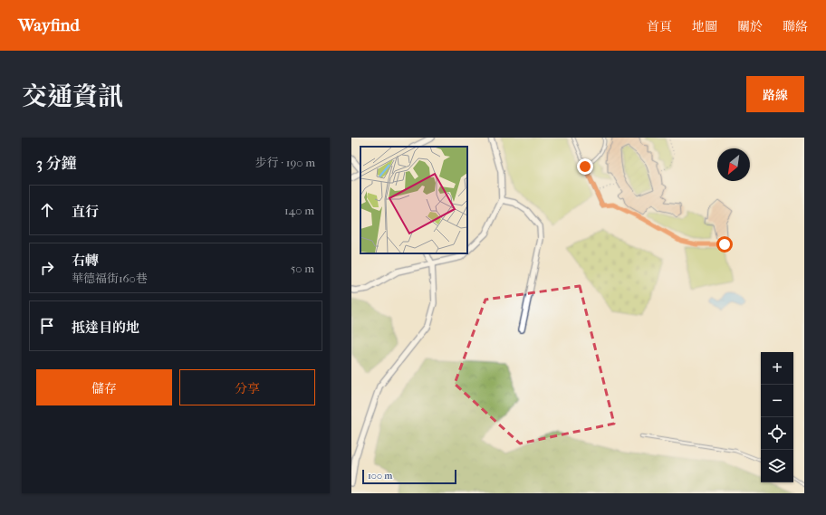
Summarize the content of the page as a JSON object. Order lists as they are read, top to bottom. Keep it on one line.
{"scale_bar":"100 m","north":"bottom left","page":{"header":"Wayfind","nav":["首頁","地圖","關於","聯絡"],"title":"交通資訊","buttons":["路線",["儲存","分享"]],"heading":["3 分鐘","步行 · 190 m"],"list":[["直行","140 m"],["右轉","華德福街160巷","50 m"],"抵達目的地"],"map_buttons":["+","−"],"scale":"100 m"}}
